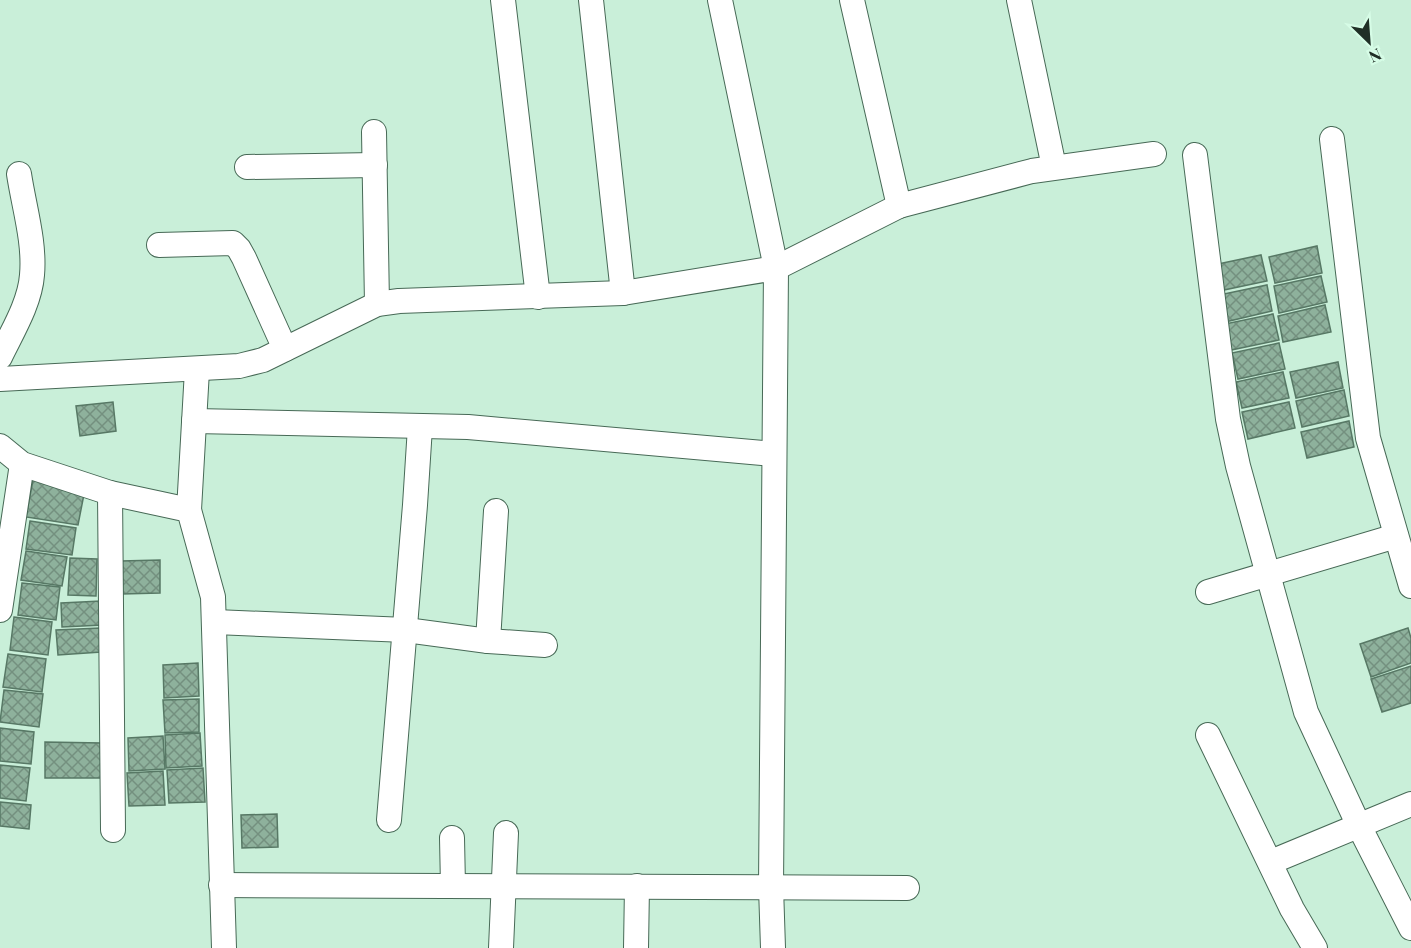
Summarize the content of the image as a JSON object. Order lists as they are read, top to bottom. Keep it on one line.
{"north":"bottom right"}
